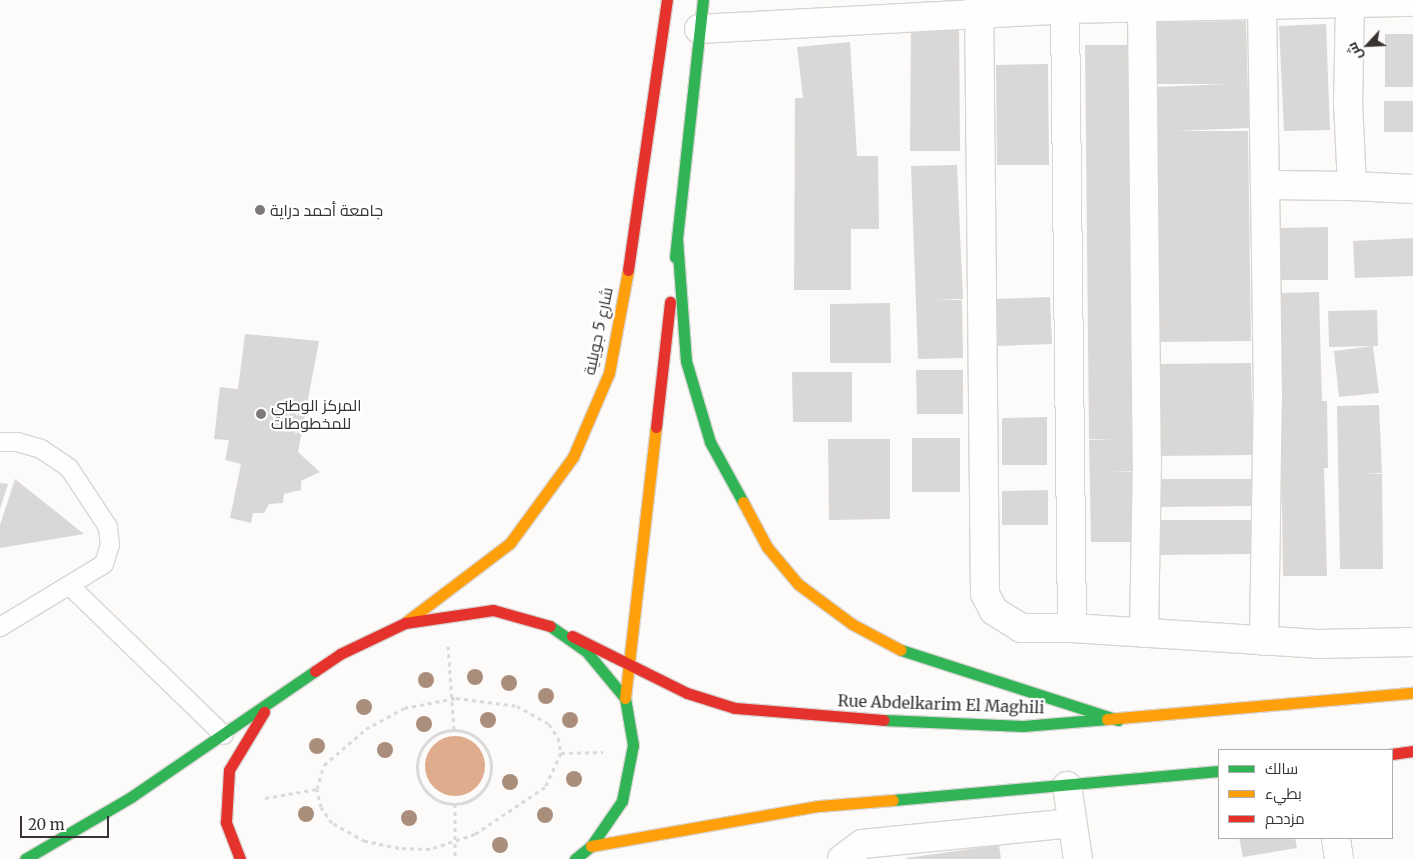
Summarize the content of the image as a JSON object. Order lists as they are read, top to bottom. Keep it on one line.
{"streets":{"main road":["شارع 5 جويلية","Rue Abdelkarim El Maghili"]},"places":["جامعة أحمد دراية","المركز الوطني للمخطوطات"],"legend":["سالك","بطيء","مزدحم"],"scale_bar":"20 m","north":"bottom left"}
